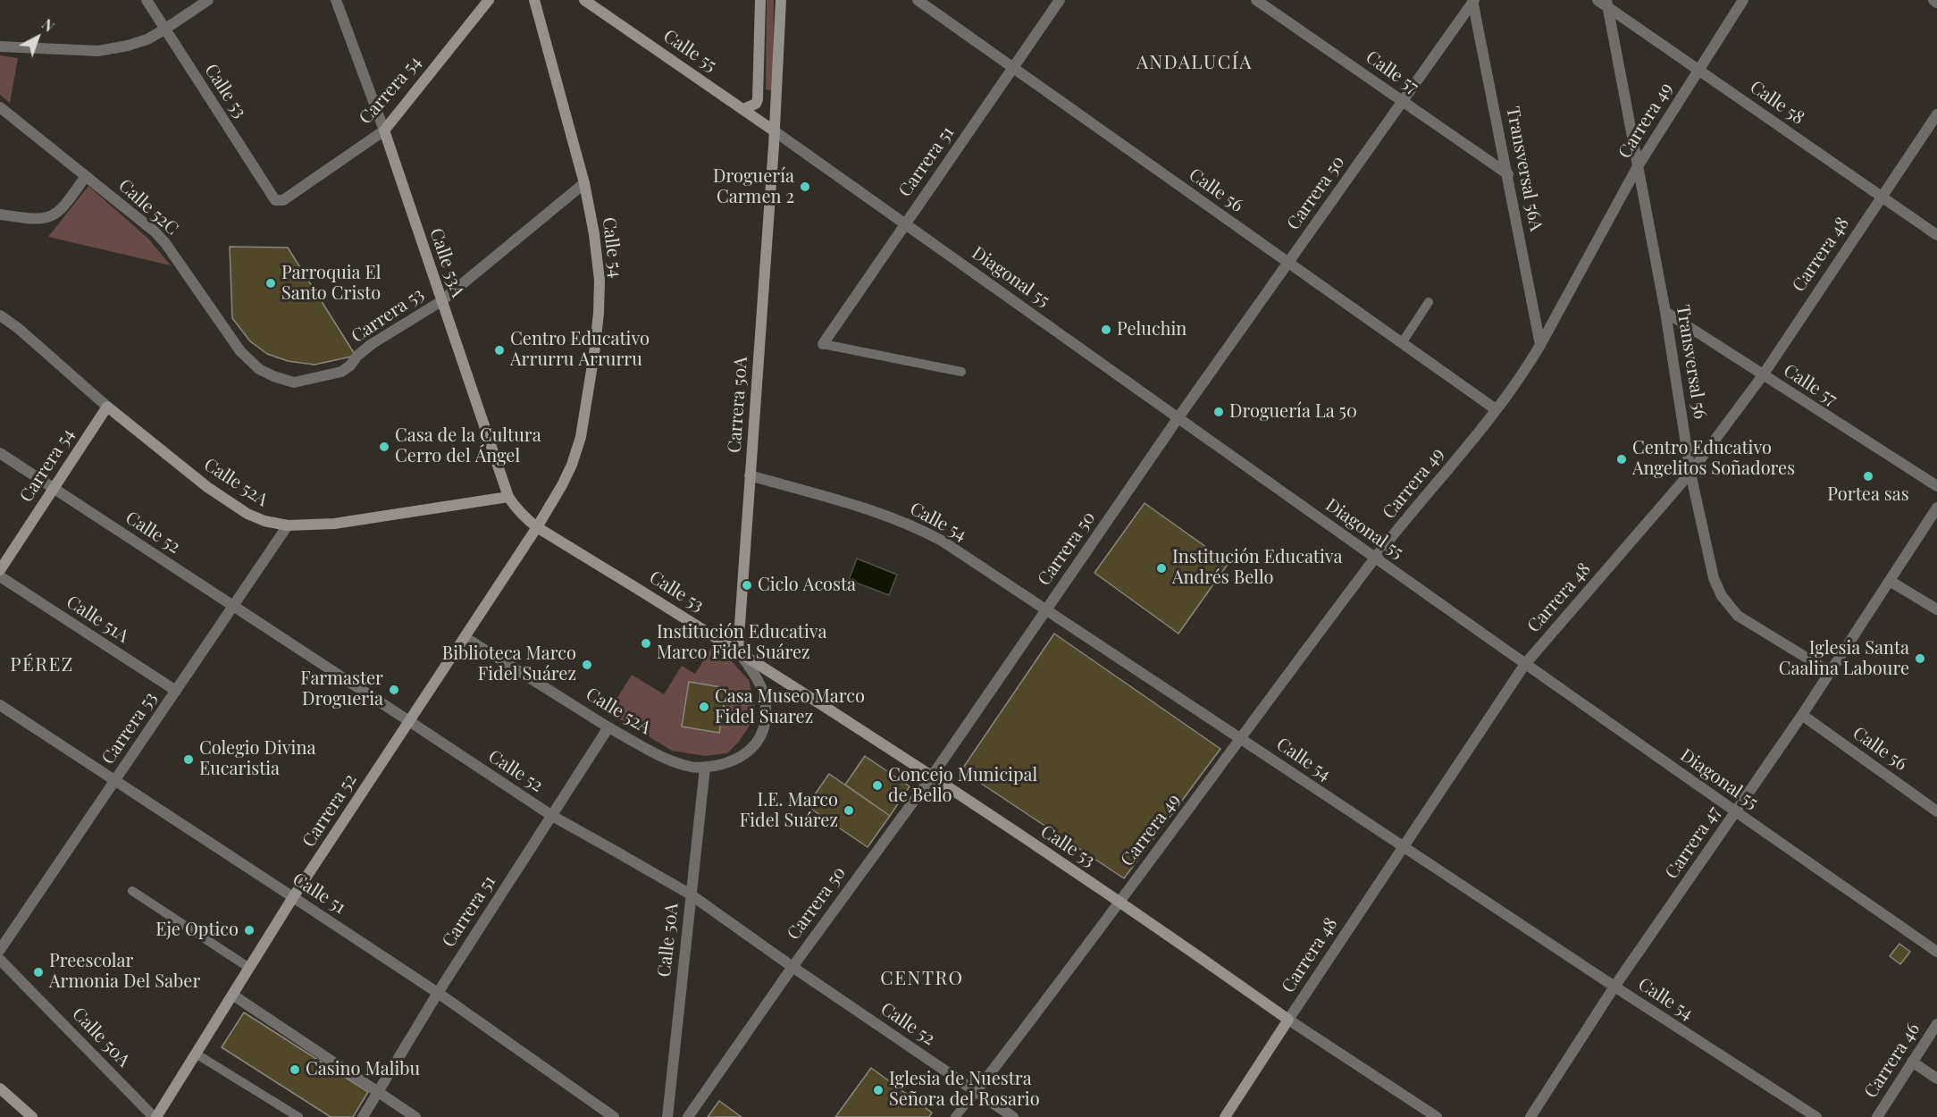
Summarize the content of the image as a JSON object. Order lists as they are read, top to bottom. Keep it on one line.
{"streets":{"main road":["Calle 55","Carrera 54","Calle 53","Calle 54","Carrera 48","Calle 53A","Carrera 50A","Calle 52A","Carrera 52"],"street":["Calle 57","Calle 58","Carrera 49","Carrera 51","Transversal 56A","Calle 56","Carrera 50","Calle 52C","Diagonal 55","Carrera 53","Transversal 56","Calle 52","Calle 51A","Carrera 47","Calle 51","Calle 50A","Carrera 46"]},"crossings":[["Calle 55","Diagonal 55"],["Calle 55","Carrera 50A"],["Calle 57","Transversal 56A"],["Calle 57","Carrera 50"],["Calle 57","Carrera 48"],["Calle 57","Transversal 56"],["Carrera 54","Calle 53"],["Carrera 54","Calle 53A"],["Carrera 54","Calle 52A"],["Carrera 54","Calle 52"],["Calle 53","Carrera 49"],["Calle 53","Carrera 50"],["Calle 53","Calle 54"],["Calle 53","Carrera 48"],["Calle 53","Calle 53A"],["Calle 53","Carrera 50A"],["Calle 53","Carrera 52"],["Calle 58","Carrera 49"],["Calle 58","Carrera 48"],["Calle 58","Transversal 56"],["Carrera 49","Transversal 56A"],["Carrera 49","Calle 56"],["Carrera 49","Calle 54"],["Carrera 49","Diagonal 55"],["Carrera 49","Transversal 56"],["Carrera 49","Calle 52"],["Carrera 51","Calle 56"],["Carrera 51","Diagonal 55"],["Carrera 51","Calle 52A"],["Carrera 51","Calle 52"],["Carrera 51","Calle 51"],["Transversal 56A","Carrera 50"],["Calle 56","Carrera 50"],["Calle 56","Carrera 47"],["Carrera 50","Calle 54"],["Carrera 50","Diagonal 55"],["Carrera 50","Calle 52"],["Calle 52C","Carrera 53"],["Calle 54","Carrera 48"],["Calle 54","Calle 53A"],["Calle 54","Carrera 53"],["Calle 54","Carrera 50A"],["Calle 54","Carrera 52"],["Calle 54","Carrera 47"],["Carrera 48","Diagonal 55"],["Carrera 48","Transversal 56"],["Calle 53A","Carrera 53"],["Calle 53A","Calle 52A"],["Calle 53A","Carrera 52"],["Diagonal 55","Carrera 50A"],["Diagonal 55","Carrera 47"],["Carrera 53","Calle 52A"],["Carrera 53","Calle 52"],["Carrera 53","Calle 51A"],["Carrera 53","Calle 51"],["Transversal 56","Carrera 47"],["Calle 52A","Carrera 52"],["Calle 52A","Calle 50A"],["Calle 52","Carrera 52"],["Calle 52","Calle 50A"],["Carrera 52","Calle 51"],["Carrera 52","Calle 50A"]],"districts":["ANDALUCÍA","PÉREZ","CENTRO"],"places":["Droguería Carmen 2","Parroquia El Santo Cristo","Peluchin","Centro Educativo Arrurru Arrurru","Droguería La 50","Casa de la Cultura Cerro del Ángel","Centro Educativo Angelitos Soñadores","Portea sas","Institución Educativa Andrés Bello","Ciclo Acosta","Institución Educativa Marco Fidel Suárez","Iglesia Santa Caalina Laboure","Biblioteca Marco Fidel Suárez","Farmaster Drogueria","Casa Museo Marco Fidel Suarez","Colegio Divina Eucaristia","Concejo Municipal de Bello","I.E. Marco Fidel Suárez","Eje Optico","Preescolar Armonia Del Saber","Casino Malibu","Iglesia de Nuestra Señora del Rosario"],"north":"top right"}
